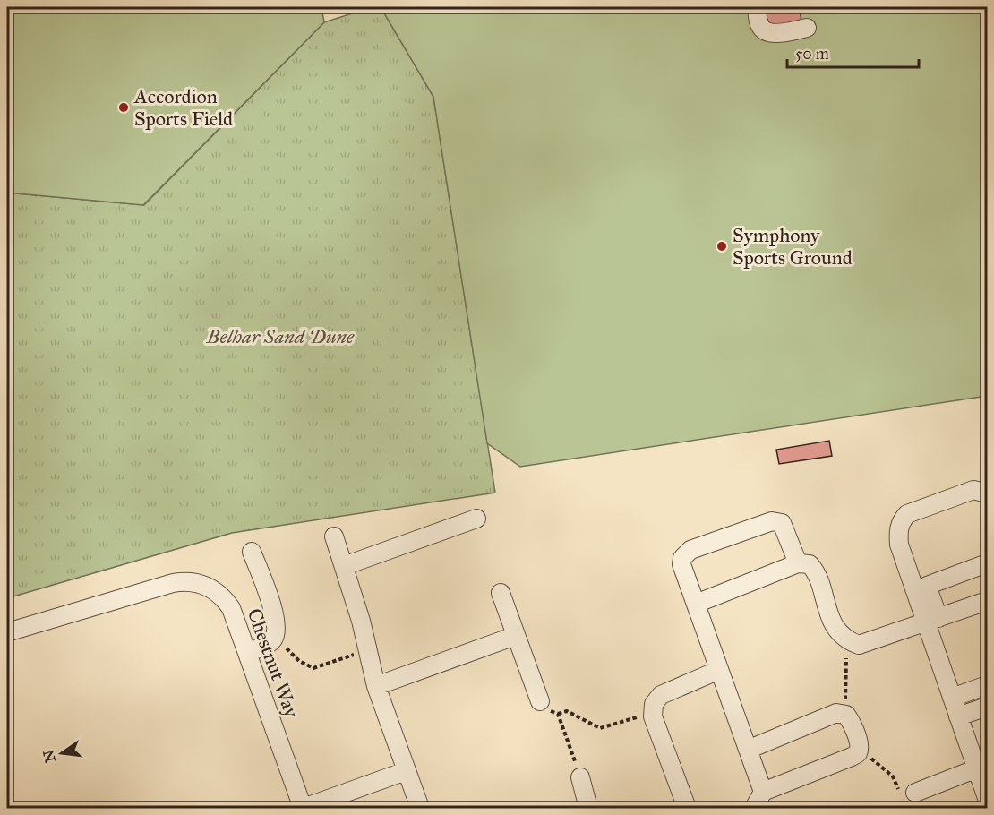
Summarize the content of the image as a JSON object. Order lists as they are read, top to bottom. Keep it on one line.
{"streets":{"street":["Chestnut Way"]},"parks":["Belhar Sand Dune"],"places":["Accordion Sports Field","Symphony Sports Ground"],"scale_bar":"50 m","north":"left"}
